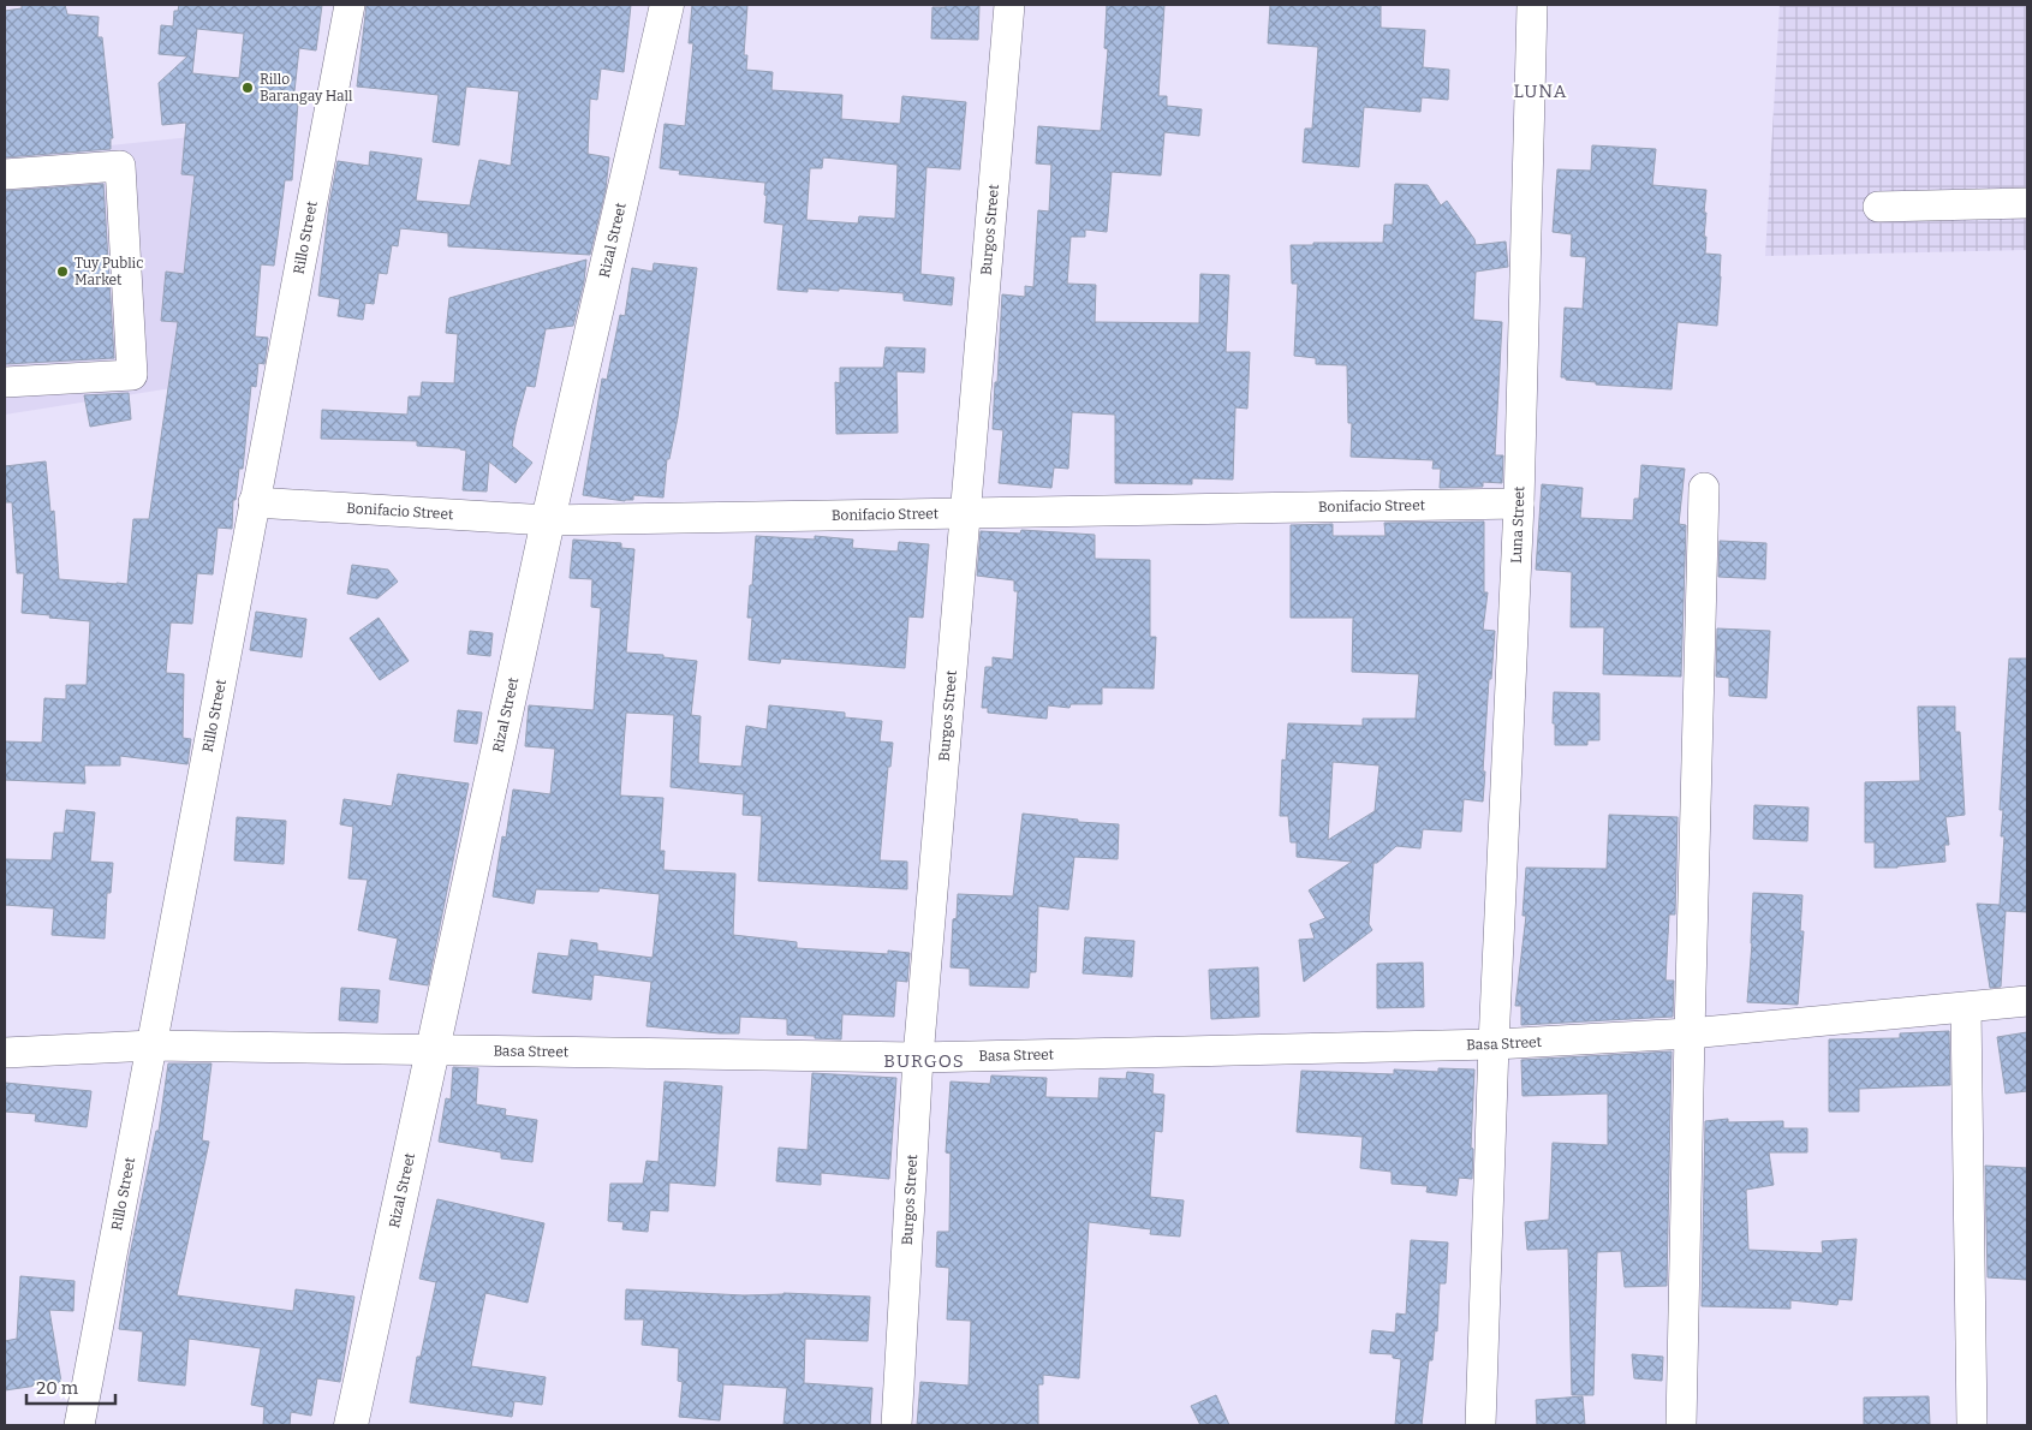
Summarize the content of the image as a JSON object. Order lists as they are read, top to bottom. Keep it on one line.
{"streets":{"main road":["Rizal Street"],"street":["Burgos Street","Rillo Street","Bonifacio Street","Luna Street","Basa Street"]},"crossings":[["Burgos Street","Bonifacio Street"],["Burgos Street","Basa Street"],["Rillo Street","Bonifacio Street"],["Rillo Street","Basa Street"],["Rizal Street","Bonifacio Street"],["Rizal Street","Basa Street"],["Bonifacio Street","Luna Street"],["Luna Street","Basa Street"]],"districts":["LUNA","BURGOS"],"places":["Rillo Barangay Hall","Tuy Public Market"],"scale_bar":"20 m"}
